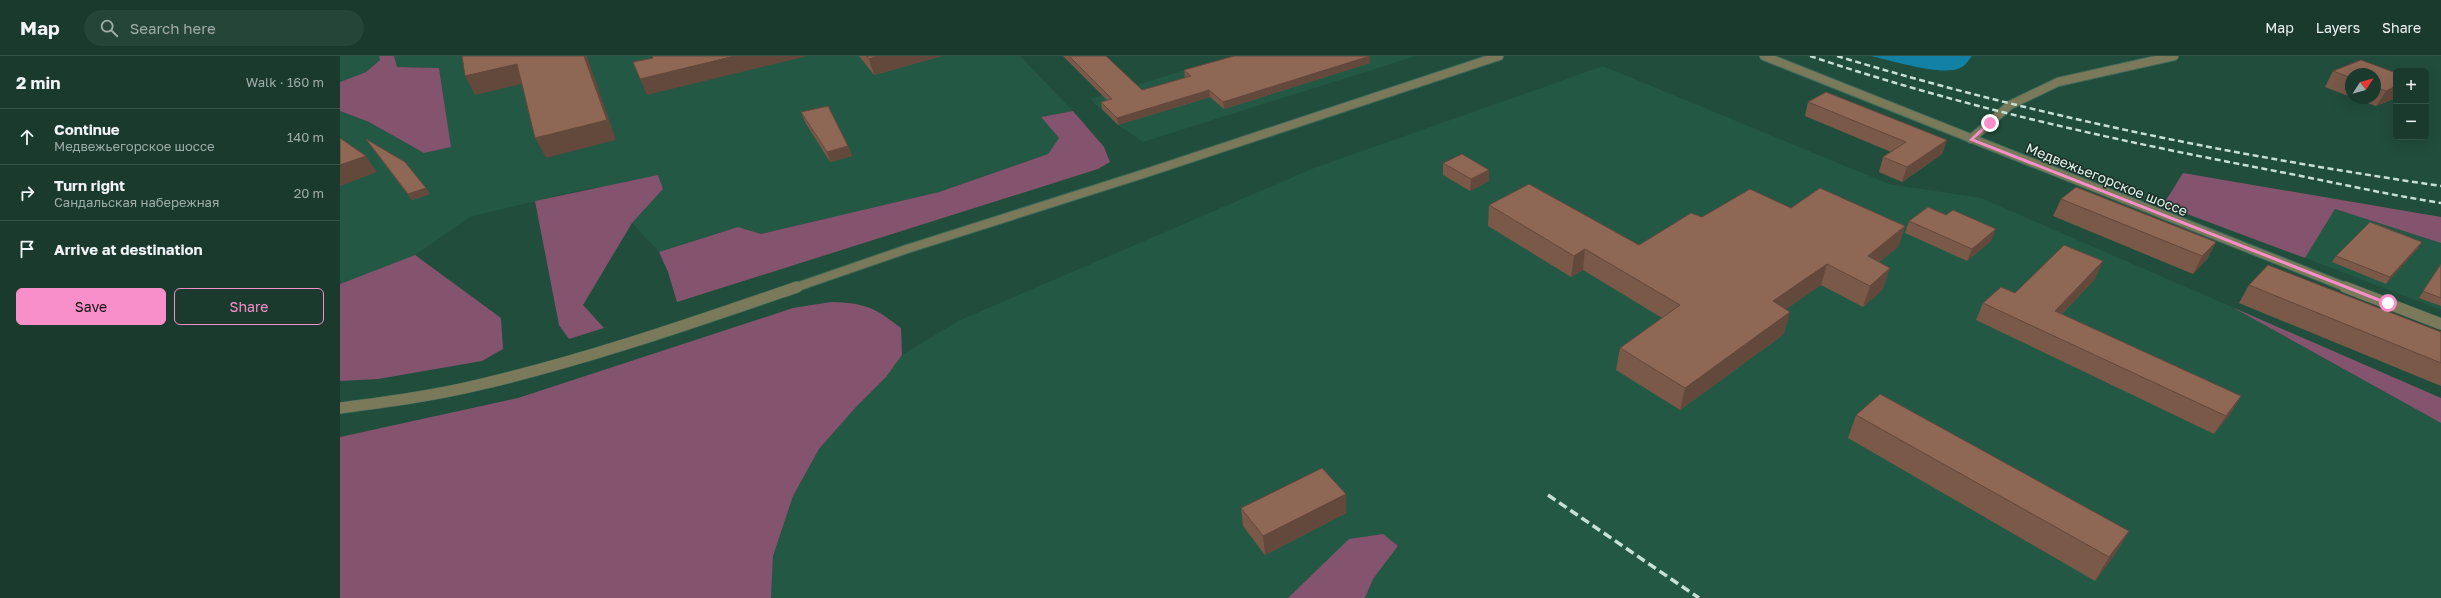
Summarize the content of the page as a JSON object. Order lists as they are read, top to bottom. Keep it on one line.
{"streets":{"street":["Медвежьегорское шоссе"]},"north":"top right","page":{"header":"Map","search":"Search here","nav":["Map","Layers","Share"],"heading":["2 min","Walk · 160 m"],"map_buttons":["+","−"],"list":[["Continue","Медвежьегорское шоссе","140 m"],["Turn right","Сандальская набережная","20 m"],"Arrive at destination"],"buttons":["Save","Share"]}}
